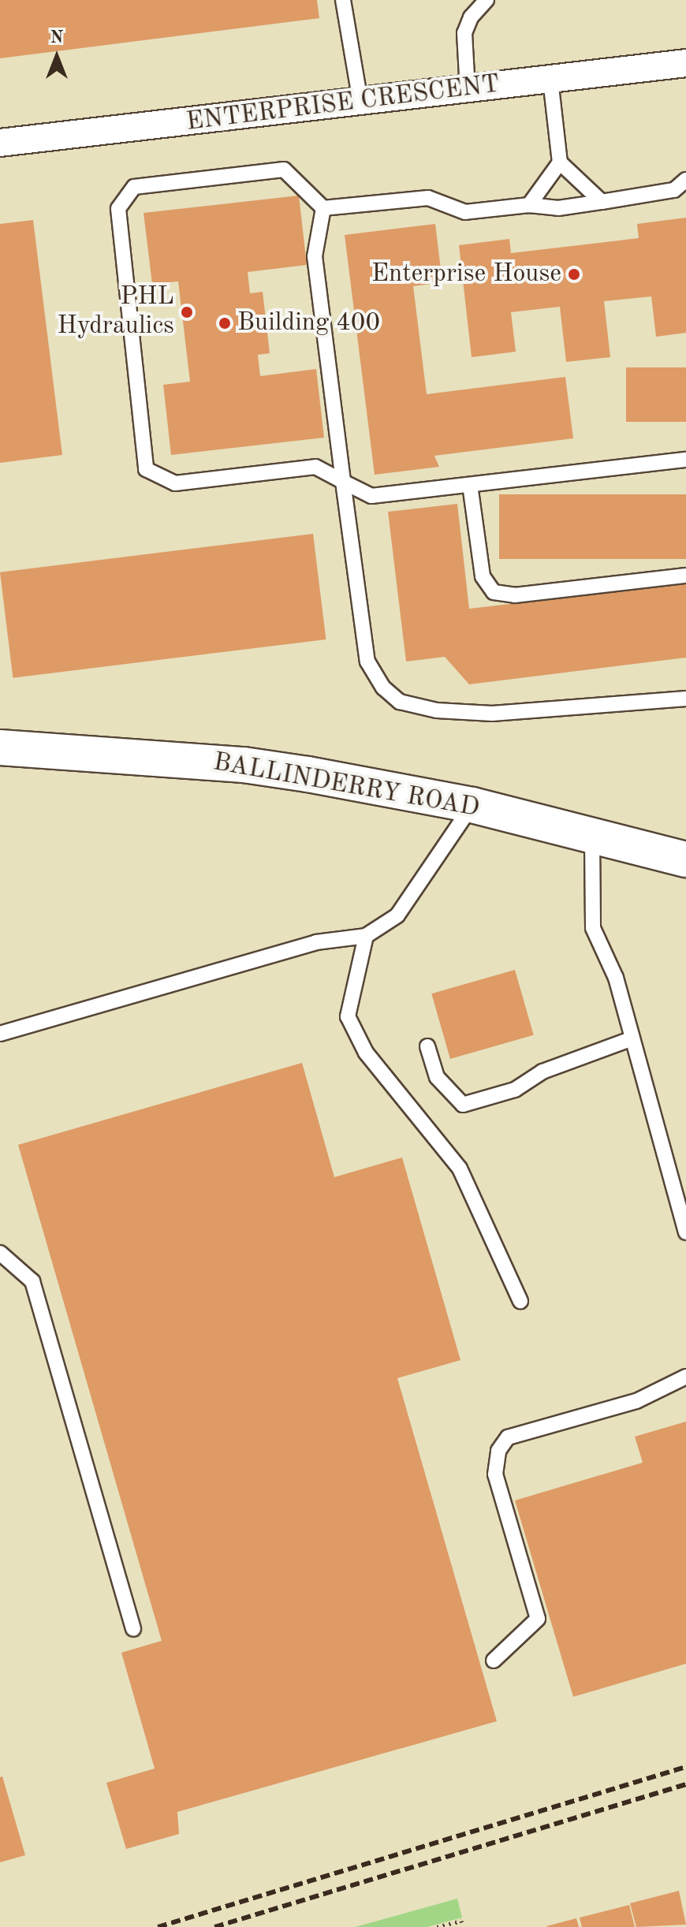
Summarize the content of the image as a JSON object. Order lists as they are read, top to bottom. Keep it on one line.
{"streets":{"main road":["BALLINDERRY ROAD"],"street":["ENTERPRISE CRESCENT"]},"places":["Enterprise House","PHL Hydraulics","Building 400"],"north":"top"}
